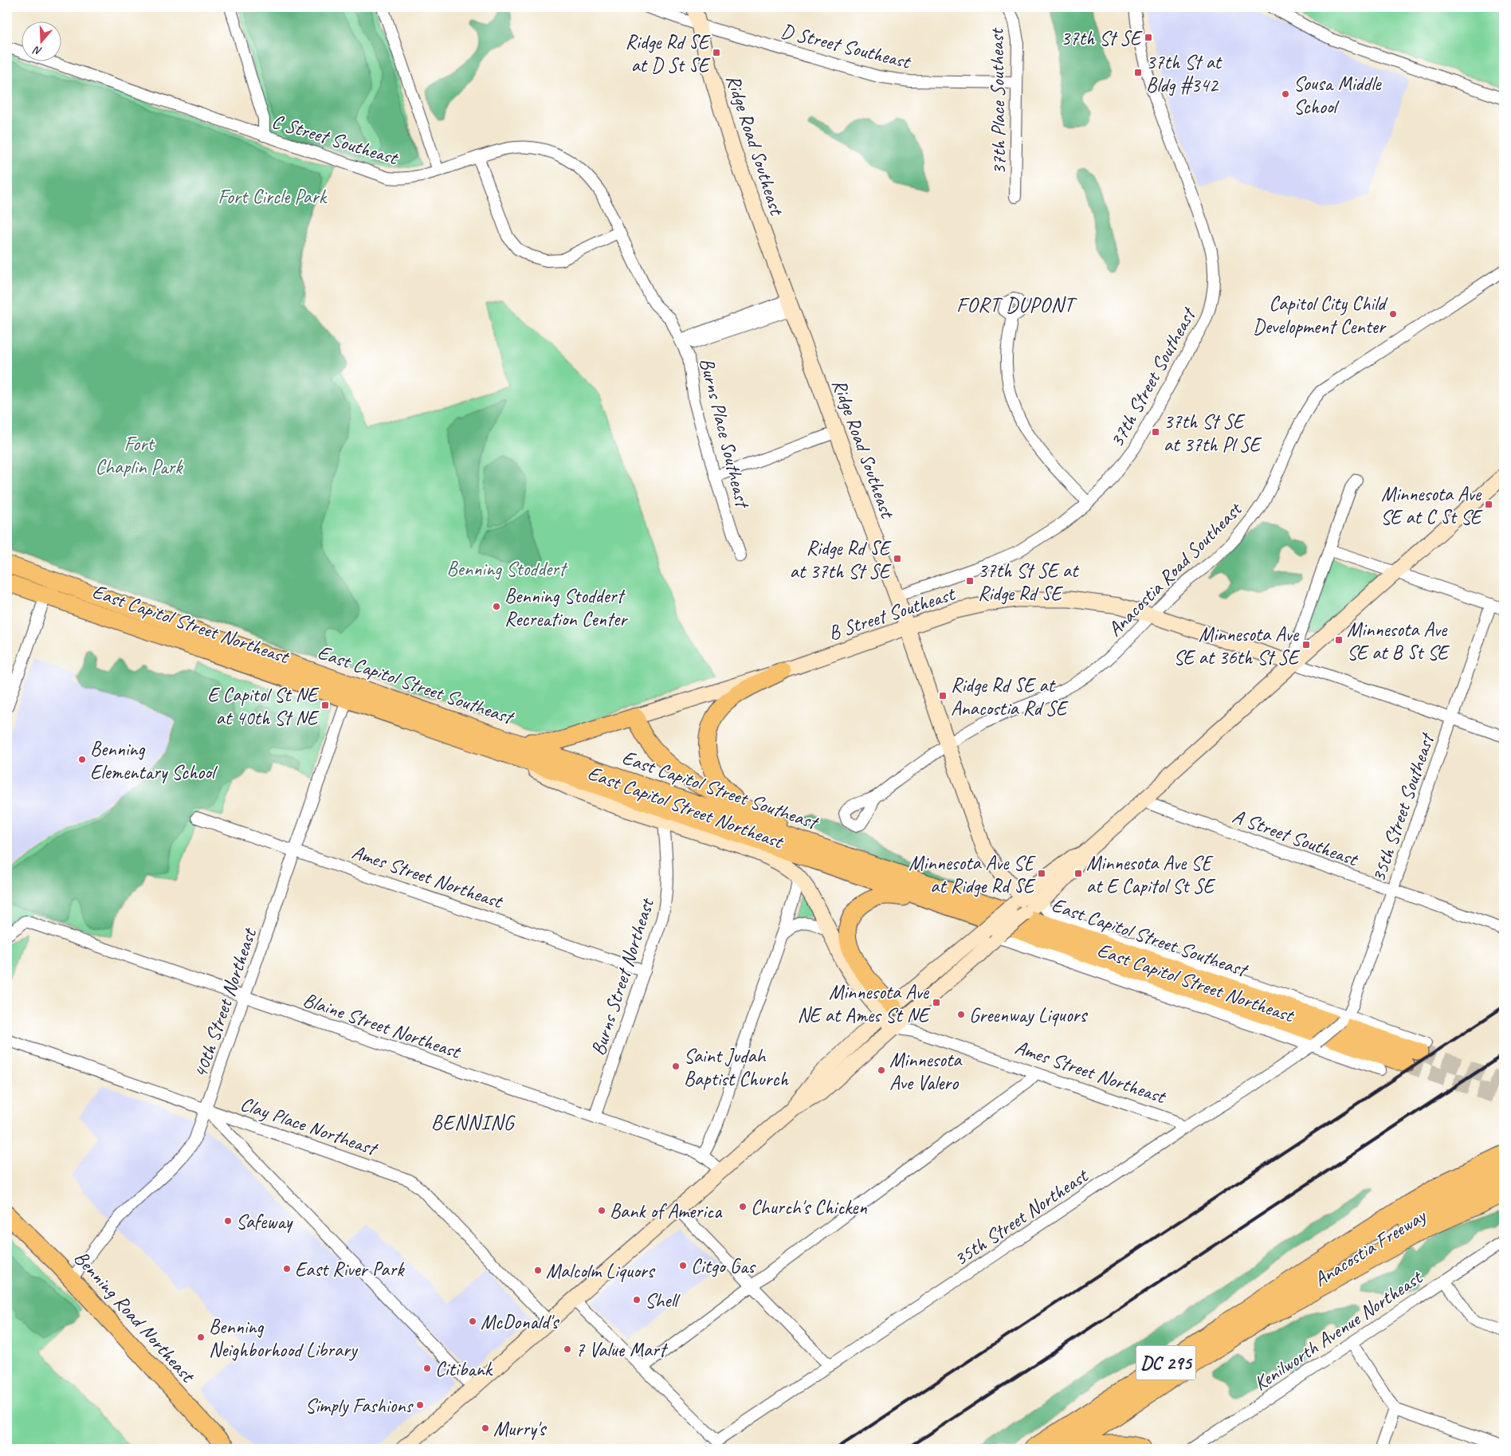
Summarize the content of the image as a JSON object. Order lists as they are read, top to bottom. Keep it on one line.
{"streets":{"highway":["Anacostia Freeway","DC 295"],"main road":["Ridge Road Southeast","B Street Southeast","East Capitol Street Northeast","East Capitol Street Southeast","Benning Road Northeast"],"street":["D Street Southeast","37th Place Southeast","C Street Southeast","37th Street Southeast","Burns Place Southeast","Anacostia Road Southeast","35th Street Southeast","A Street Southeast","Ames Street Northeast","Burns Street Northeast","40th Street Northeast","Blaine Street Northeast","Clay Place Northeast","35th Street Northeast","Kenilworth Avenue Northeast"]},"crossings":[["D Street Southeast","37th Place Southeast"],["D Street Southeast","Ridge Road Southeast"],["C Street Southeast","Burns Place Southeast"],["Ridge Road Southeast","37th Street Southeast"],["Ridge Road Southeast","Anacostia Road Southeast"],["Ridge Road Southeast","B Street Southeast"],["Ridge Road Southeast","East Capitol Street Southeast"],["Anacostia Road Southeast","B Street Southeast"],["B Street Southeast","35th Street Southeast"],["East Capitol Street Northeast","East Capitol Street Southeast"],["East Capitol Street Northeast","Burns Street Northeast"],["East Capitol Street Northeast","40th Street Northeast"],["East Capitol Street Northeast","35th Street Northeast"],["East Capitol Street Southeast","35th Street Southeast"],["East Capitol Street Southeast","35th Street Northeast"],["35th Street Southeast","A Street Southeast"],["35th Street Southeast","35th Street Northeast"],["Ames Street Northeast","Burns Street Northeast"],["Ames Street Northeast","40th Street Northeast"],["Ames Street Northeast","35th Street Northeast"],["Burns Street Northeast","Blaine Street Northeast"],["40th Street Northeast","Blaine Street Northeast"],["40th Street Northeast","Clay Place Northeast"],["40th Street Northeast","Benning Road Northeast"],["Anacostia Freeway","DC 295"]],"districts":["FORT DUPONT","BENNING"],"parks":["Fort Circle Park","Fort Chaplin Park","Benning Stoddert"],"places":{"transit":["37th St SE","Ridge Rd SE at D St SE","37th St at Bldg #342","37th St SE at 37th Pl SE","Minnesota Ave SE at C St SE","Ridge Rd SE at 37th St SE","37th St SE at Ridge Rd SE","Minnesota Ave SE at B St SE","Minnesota Ave SE at 36th St SE","Ridge Rd SE at Anacostia Rd SE","E Capitol St NE at 40th St NE","Minnesota Ave SE at Ridge Rd SE","Minnesota Ave SE at E Capitol St SE","Minnesota Ave NE at Ames St NE"],"other":["Sousa Middle School","Capitol City Child Development Center","Benning Stoddert Recreation Center","Benning Elementary School","Greenway Liquors","Saint Judah Baptist Church","Minnesota Ave Valero","Church's Chicken","Bank of America","Safeway","Citgo Gas","East River Park","Malcolm Liquors","Shell","McDonald's","Benning Neighborhood Library","7 Value Mart","Citibank","Simply Fashions","Murry's"]},"north":"bottom"}
